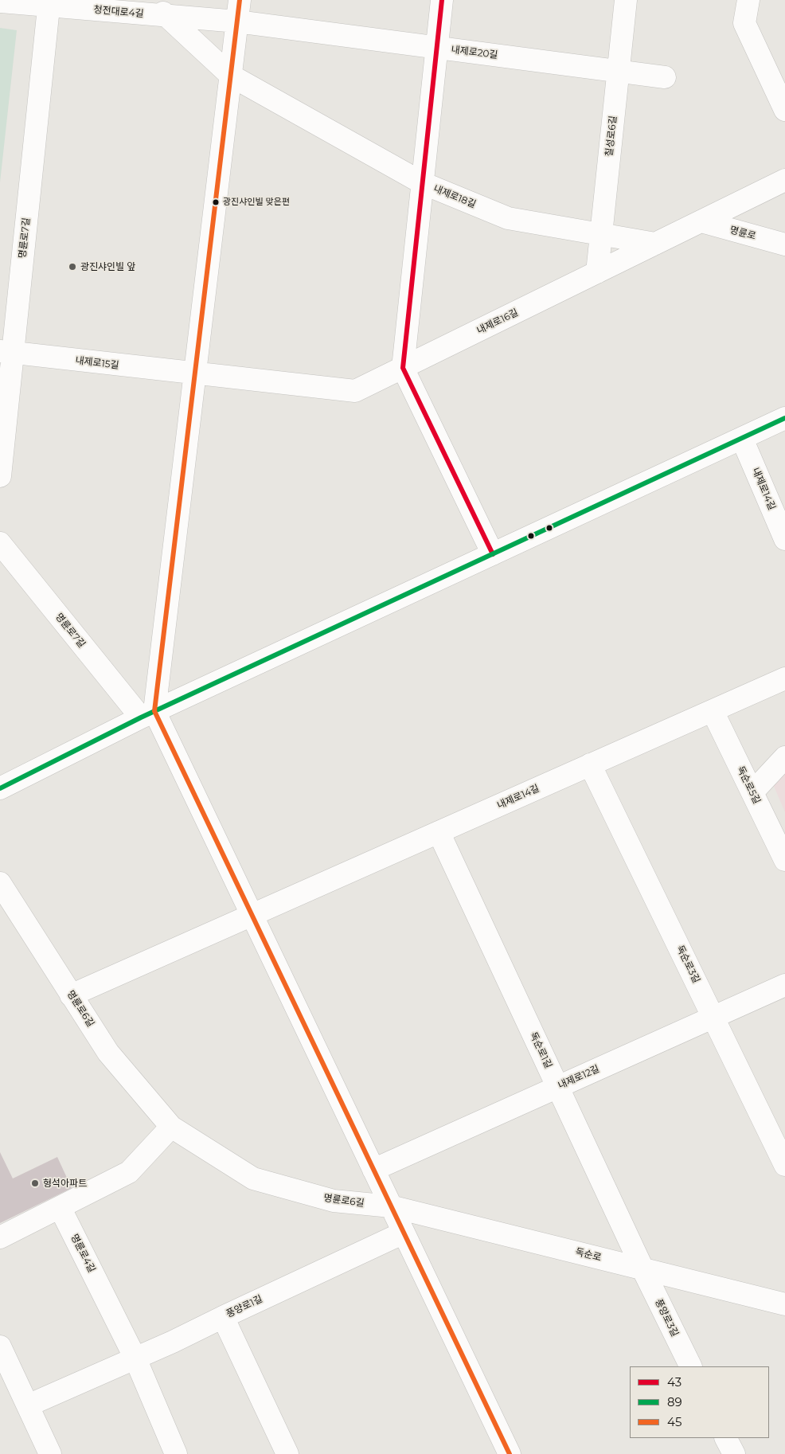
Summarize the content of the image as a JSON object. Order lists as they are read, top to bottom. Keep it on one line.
{"streets":{"street":["청전대로4길","내제로20길","칠성로6길","내제로18길","명륜로","명륜로7길","내제로16길","내제로15길","내제로14길","독순로5길","독순로3길","명륜로6길","독순로1길","내제로12길","명륜로4길","독순로","풍양로1길","풍양로3길"]},"crossings":[["청전대로4길","내제로20길"],["청전대로4길","내제로18길"],["청전대로4길","명륜로7길"],["내제로20길","칠성로6길"],["칠성로6길","내제로18길"],["칠성로6길","내제로16길"],["내제로18길","내제로16길"],["명륜로","내제로16길"],["명륜로7길","내제로15길"],["명륜로7길","내제로14길"],["명륜로7길","명륜로6길"],["명륜로7길","내제로12길"],["명륜로7길","독순로"],["명륜로7길","풍양로1길"],["내제로16길","내제로15길"],["내제로14길","독순로5길"],["내제로14길","독순로3길"],["내제로14길","명륜로6길"],["내제로14길","독순로1길"],["독순로3길","내제로12길"],["명륜로6길","독순로"],["독순로1길","내제로12길"],["독순로1길","독순로"],["독순로1길","풍양로3길"],["독순로","풍양로3길"]],"places":["광진샤인빌 맞은편","광진샤인빌 앞","형석아파트"],"lines":["transit line 43","transit line 45","transit line 89"],"legend":["43","89","45"]}
